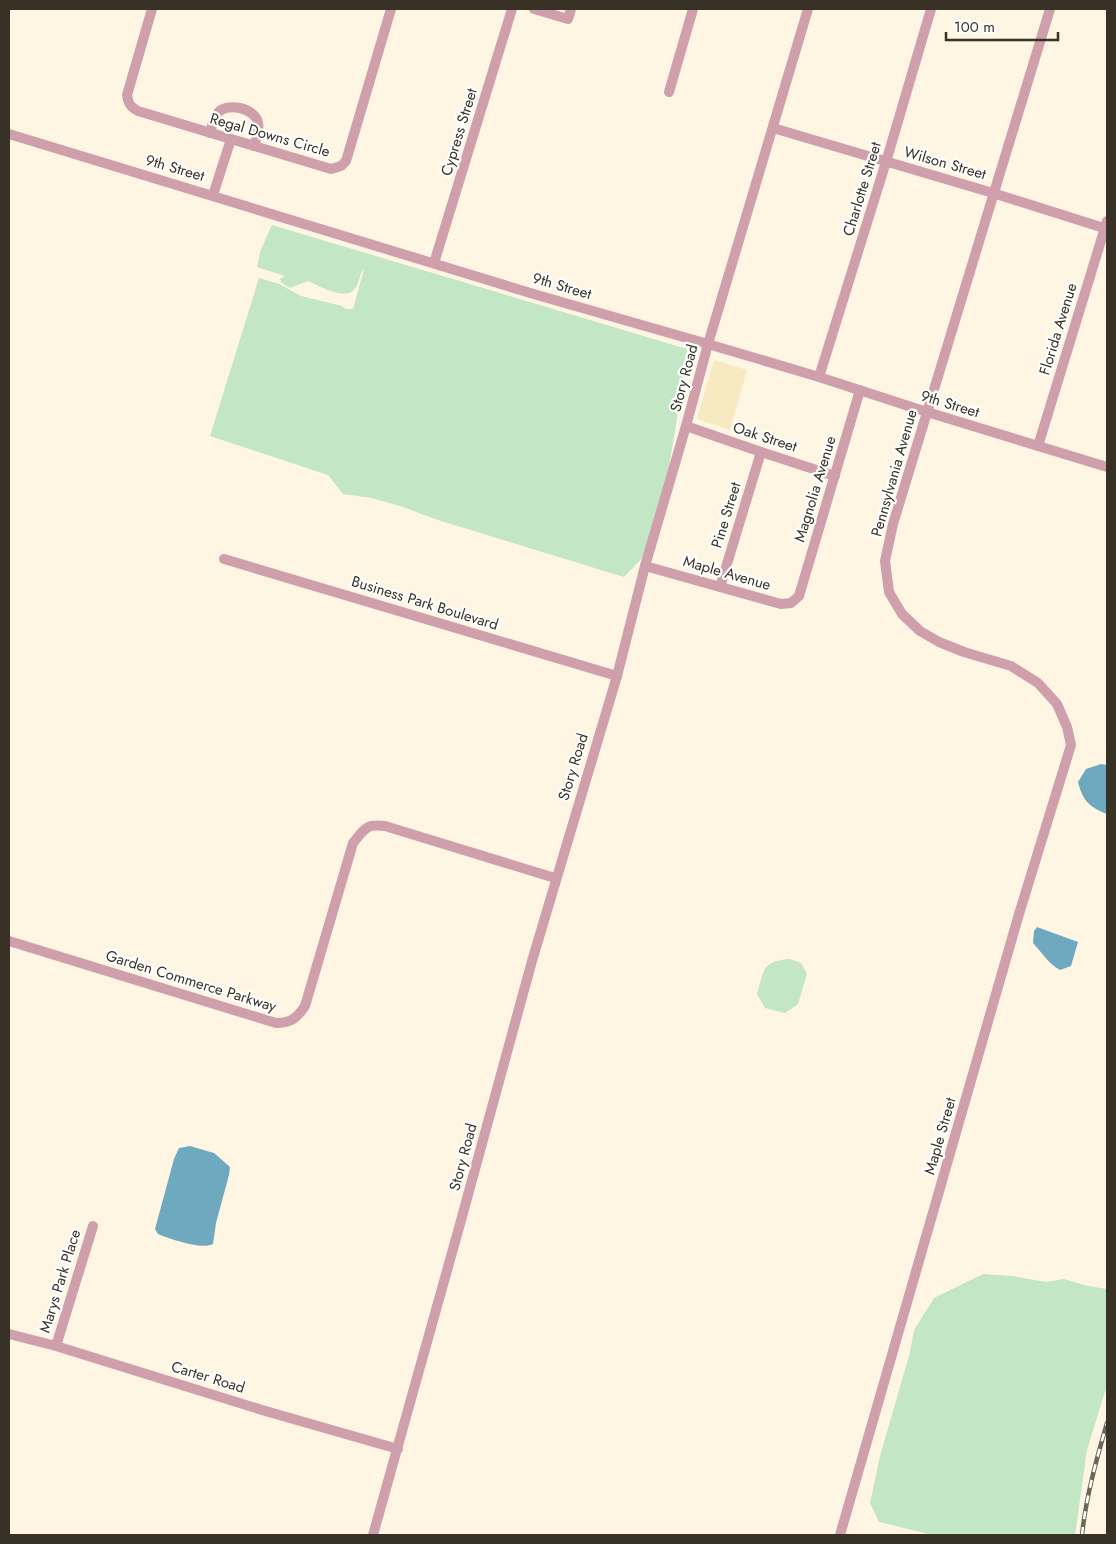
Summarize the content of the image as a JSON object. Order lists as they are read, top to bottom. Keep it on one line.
{"streets":{"street":["Cypress Street","Regal Downs Circle","Wilson Street","9th Street","Charlotte Street","Florida Avenue","Story Road","Oak Street","Pennsylvania Avenue","Magnolia Avenue","Pine Street","Maple Avenue","Business Park Boulevard","Garden Commerce Parkway","Maple Street","Marys Park Place","Carter Road"]},"crossings":[["Cypress Street","9th Street"],["Wilson Street","Charlotte Street"],["Wilson Street","Florida Avenue"],["Wilson Street","Story Road"],["Wilson Street","Pennsylvania Avenue"],["9th Street","Charlotte Street"],["9th Street","Florida Avenue"],["9th Street","Story Road"],["9th Street","Pennsylvania Avenue"],["9th Street","Magnolia Avenue"],["Story Road","Oak Street"],["Story Road","Maple Avenue"],["Story Road","Business Park Boulevard"],["Story Road","Garden Commerce Parkway"],["Story Road","Carter Road"],["Oak Street","Magnolia Avenue"],["Oak Street","Pine Street"],["Pennsylvania Avenue","Maple Street"],["Magnolia Avenue","Maple Avenue"],["Pine Street","Maple Avenue"],["Marys Park Place","Carter Road"]],"scale_bar":"100 m"}
